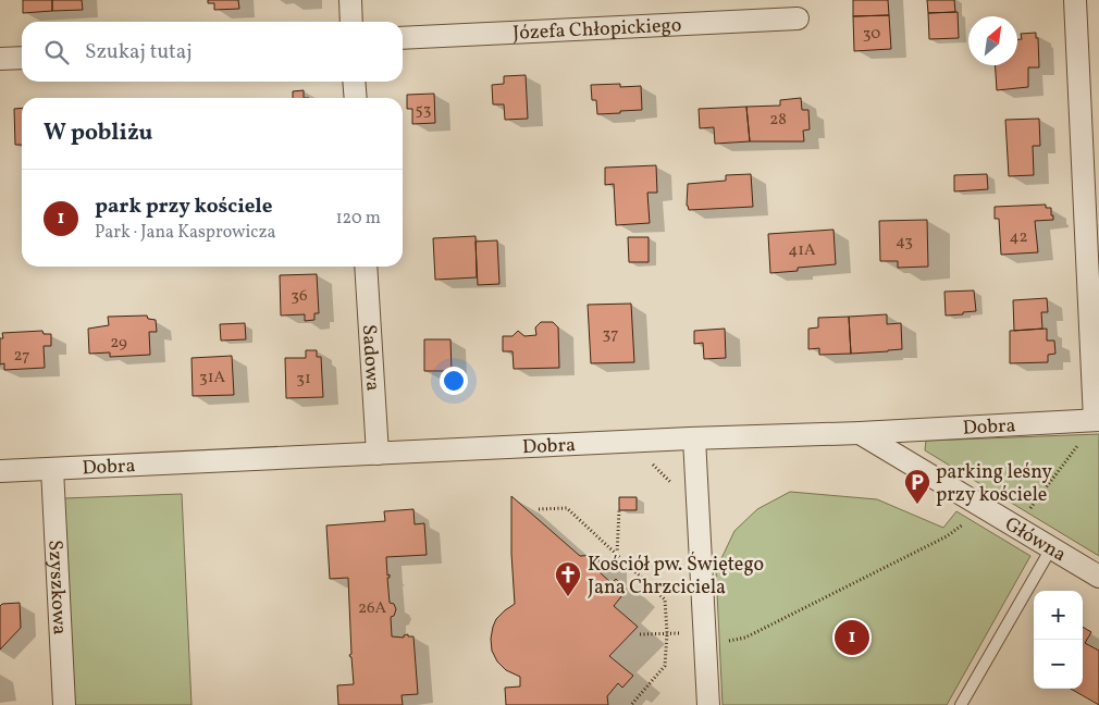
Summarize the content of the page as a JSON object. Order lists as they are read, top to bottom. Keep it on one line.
{"streets":{"street":["Józefa Chłopickiego","Sadowa","Dobra","Główna","Szyszkowa"]},"crossings":[["Sadowa","Dobra"],["Dobra","Główna"],["Dobra","Szyszkowa"]],"places":{"parking":["parking leśny przy kościele"],"church":["Kościół pw. Świętego Jana Chrzciciela"]},"house_numbers":["30","53","28","42","43","41A","36","37","29","27","31A","31","26A"],"north":"top right","page":{"search":"Szukaj tutaj","heading":"W pobliżu","list":[{"mark":"1","name":"park przy kościele","note":"Park · Jana Kasprowicza","value":"120 m"}],"map_buttons":["+","−"],"pins":"1"}}
